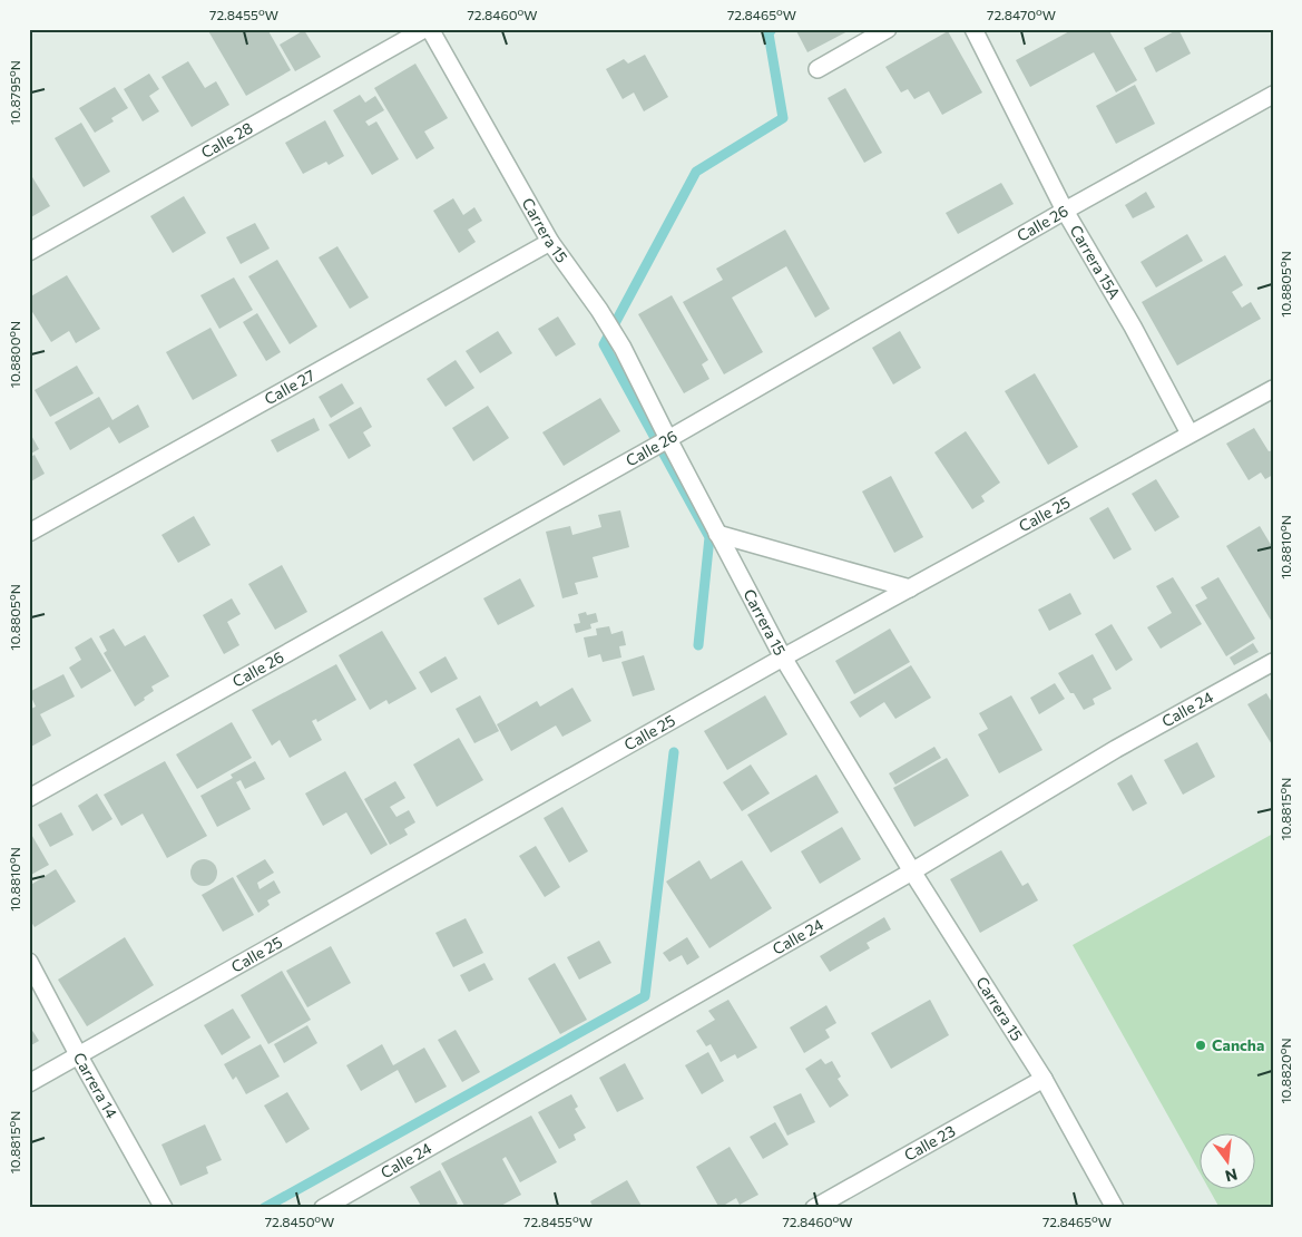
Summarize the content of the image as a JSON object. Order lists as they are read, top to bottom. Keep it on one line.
{"streets":{"street":["Calle 28","Calle 26","Carrera 15","Carrera 15A","Calle 27","Calle 25","Calle 24","Carrera 14","Calle 23"]},"crossings":[["Calle 26","Carrera 15"],["Calle 26","Carrera 15A"],["Carrera 15","Calle 27"],["Carrera 15","Calle 25"],["Carrera 15","Calle 24"],["Carrera 15","Calle 23"],["Carrera 15A","Calle 25"],["Calle 25","Carrera 14"]],"places":["Cancha"],"north":"bottom","coordinates":["72.8455°W","72.8460°W","72.8465°W","72.8470°W","10.8795°N","10.8805°N","10.8800°N","10.8810°N","10.8815°N","10.8820°N","72.8450°W"]}
